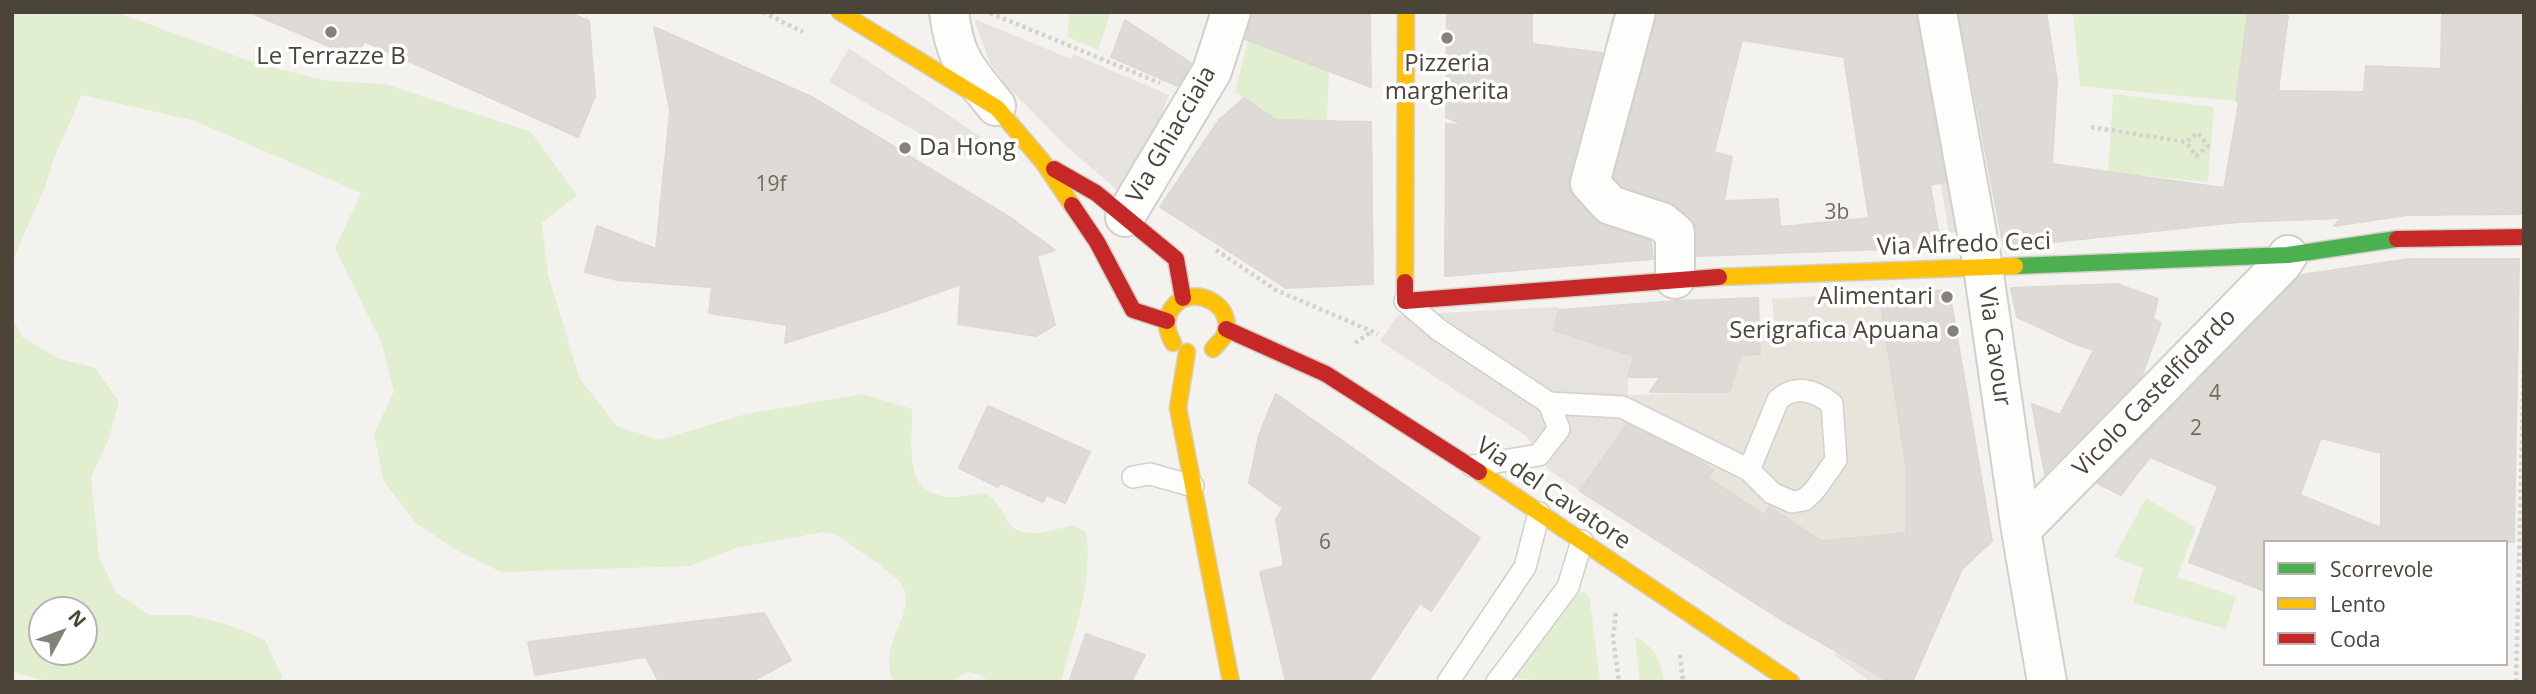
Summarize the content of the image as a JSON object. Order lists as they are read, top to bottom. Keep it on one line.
{"streets":{"main road":["Via Alfredo Ceci","Via del Cavatore"],"street":["Via Ghiacciaia","Via Cavour","Vicolo Castelfidardo"]},"crossings":[["Via Alfredo Ceci","Via Cavour"],["Via Alfredo Ceci","Vicolo Castelfidardo"],["Via Cavour","Vicolo Castelfidardo"]],"places":["Le Terrazze B","Pizzeria margherita","Da Hong","Alimentari","Serigrafica Apuana"],"house_numbers":["19f","3b","4","2","6"],"legend":["Scorrevole","Lento","Coda"],"north":"top right"}
